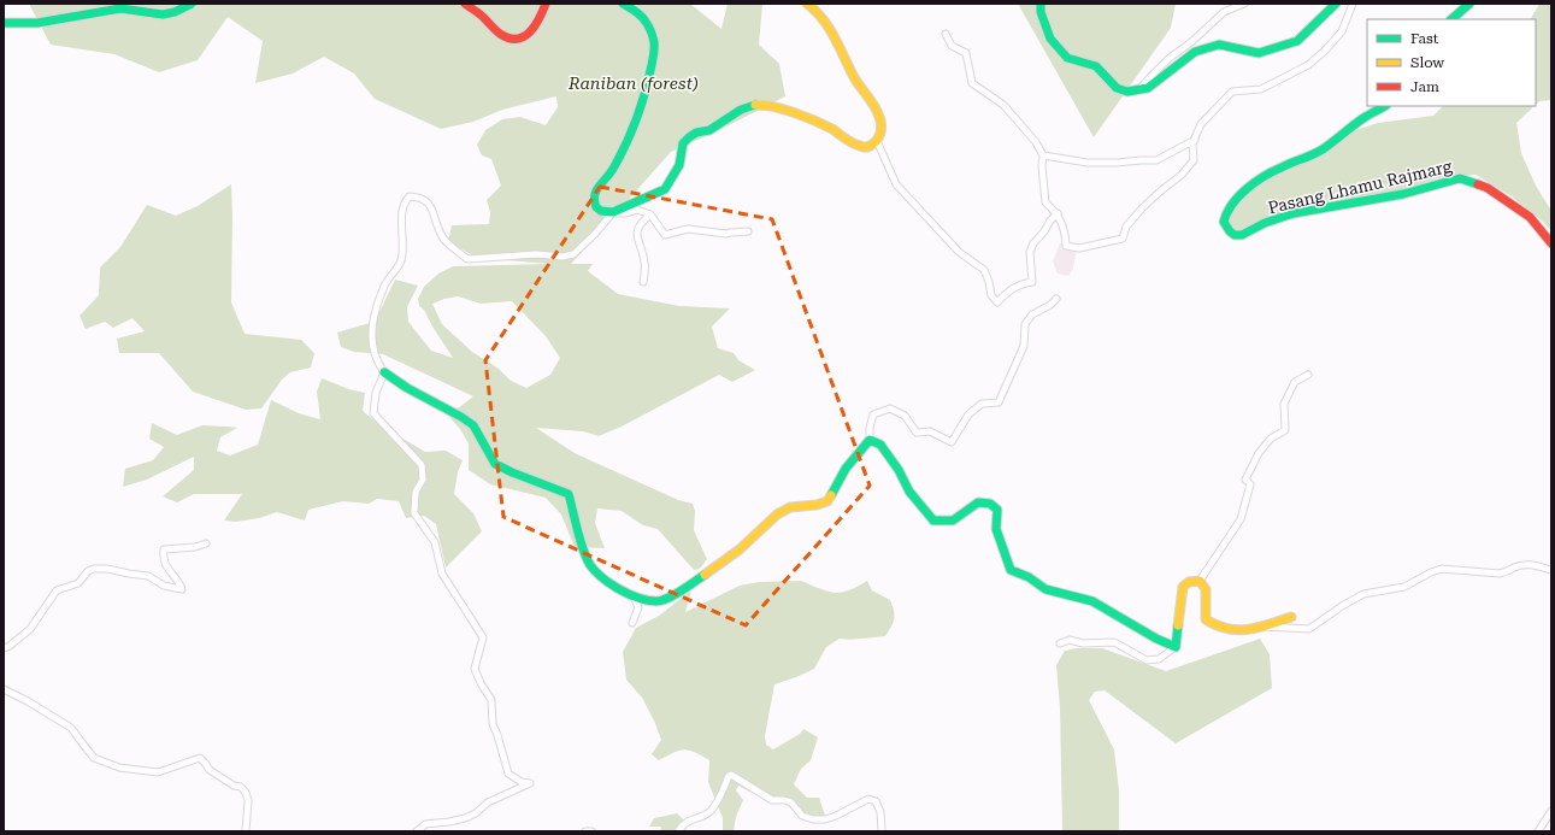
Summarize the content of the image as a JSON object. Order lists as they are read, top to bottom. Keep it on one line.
{"streets":{"main road":["Pasang Lhamu Rajmarg"]},"parks":["Raniban (forest)"],"legend":["Fast","Slow","Jam"]}
